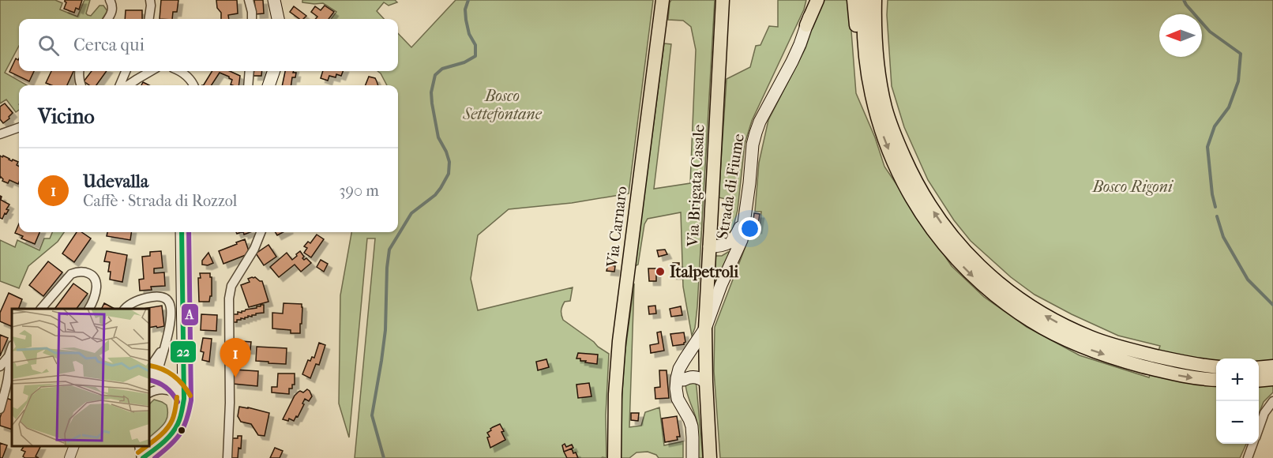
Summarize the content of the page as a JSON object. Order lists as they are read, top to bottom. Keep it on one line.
{"streets":{"main road":["Via Brigata Casale","Strada di Fiume","Via Carnaro"]},"crossings":[["Via Brigata Casale","Strada di Fiume"]],"parks":["Bosco Settefontane","Bosco Rigoni"],"places":["Italpetroli"],"lines":["transit line 22","transit line A"],"north":"left","page":{"search":"Cerca qui","heading":"Vicino","list":[{"mark":"1","name":"Udevalla","note":"Caffè · Strada di Rozzol","value":"390 m"}],"pins":"1","map_buttons":["+","−"]}}
